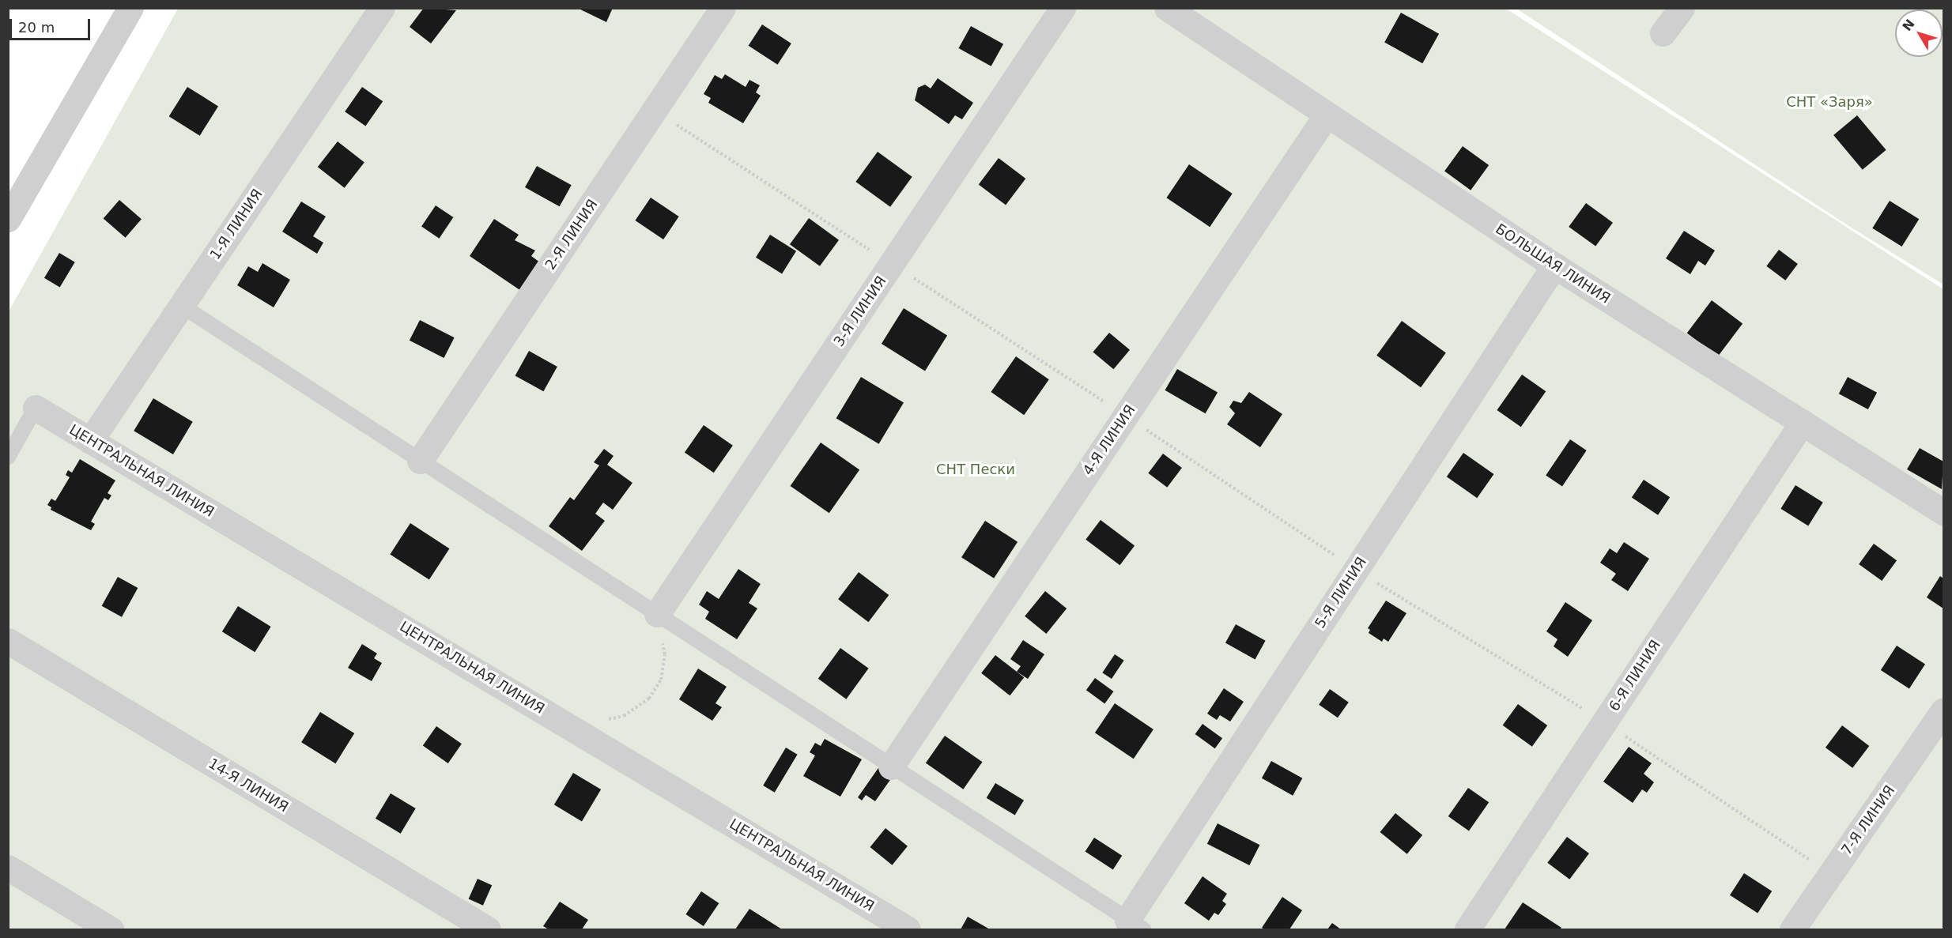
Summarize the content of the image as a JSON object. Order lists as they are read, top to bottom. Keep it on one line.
{"streets":{"street":["1-Я ЛИНИЯ","2-Я ЛИНИЯ","БОЛЬШАЯ ЛИНИЯ","3-Я ЛИНИЯ","4-Я ЛИНИЯ","ЦЕНТРАЛЬНАЯ ЛИНИЯ","5-Я ЛИНИЯ","6-Я ЛИНИЯ","14-Я ЛИНИЯ","7-Я ЛИНИЯ"]},"crossings":[["1-Я ЛИНИЯ","ЦЕНТРАЛЬНАЯ ЛИНИЯ"],["БОЛЬШАЯ ЛИНИЯ","4-Я ЛИНИЯ"],["БОЛЬШАЯ ЛИНИЯ","5-Я ЛИНИЯ"],["БОЛЬШАЯ ЛИНИЯ","6-Я ЛИНИЯ"]],"parks":["СНТ «Заря»","СНТ Пески"],"scale_bar":"20 m","north":"top left"}
